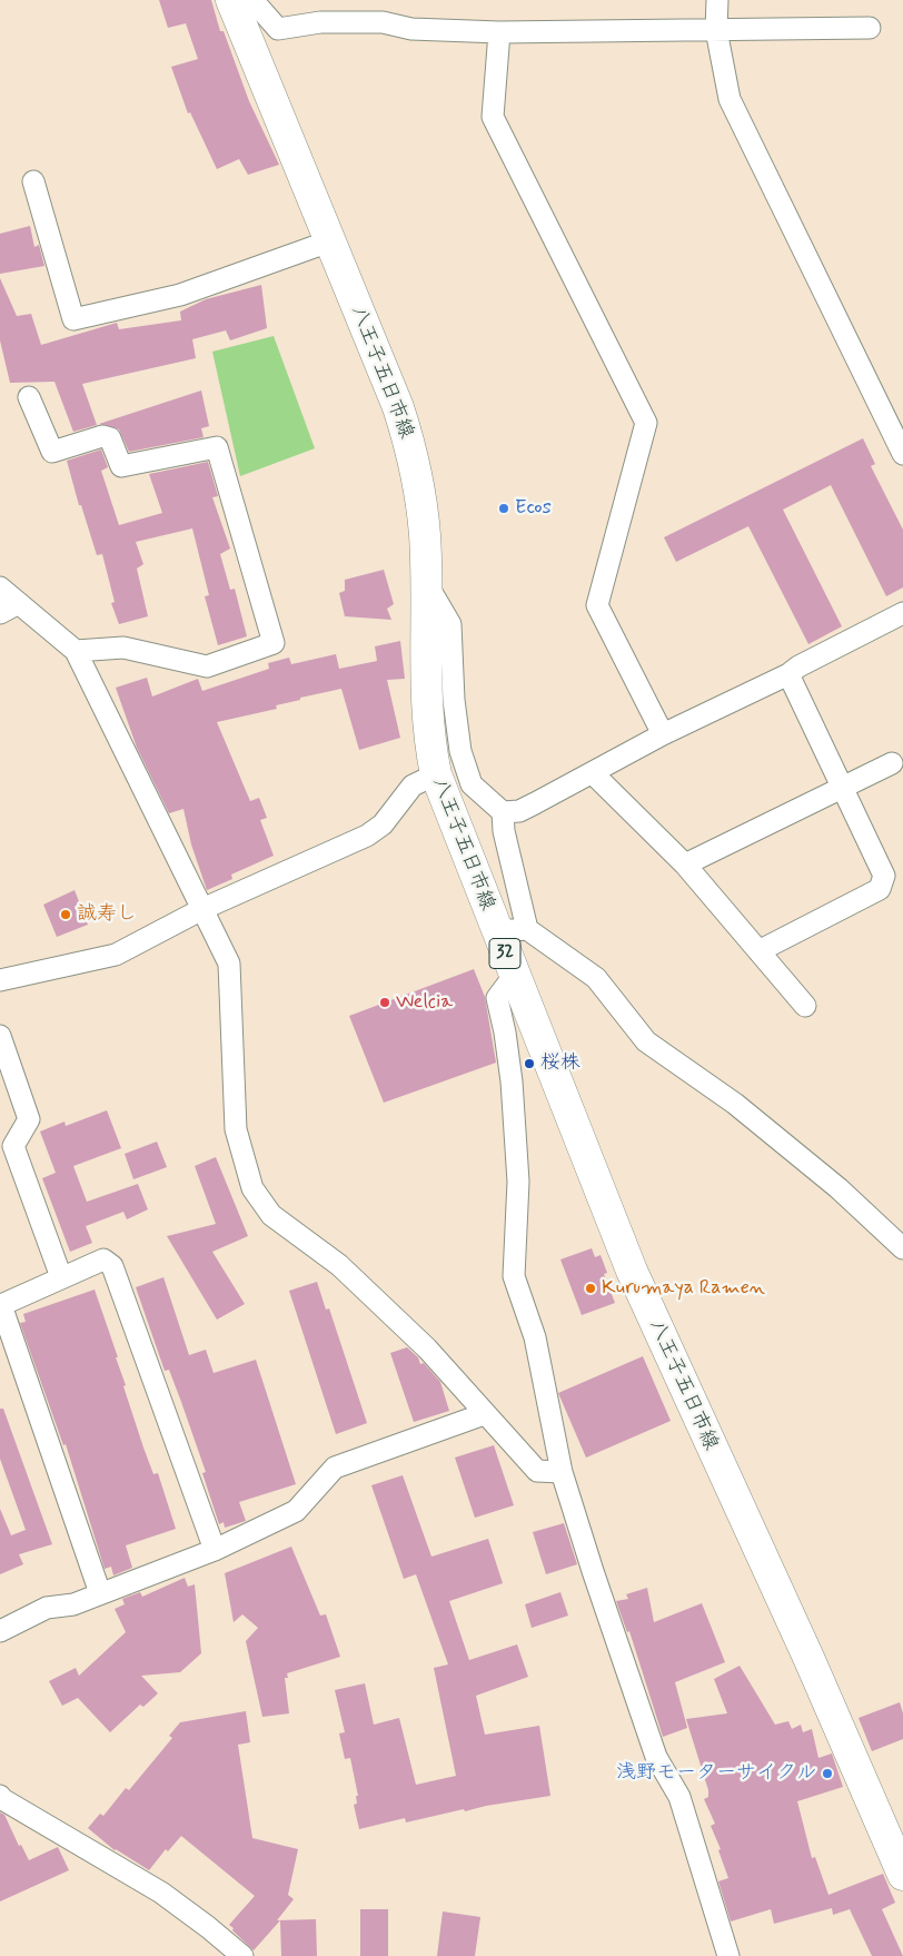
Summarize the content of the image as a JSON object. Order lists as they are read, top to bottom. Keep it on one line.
{"streets":{"main road":["八王子五日市線","32"]},"places":["Ecos","誠寿し","Welcia","桜株","Kurumaya Ramen","浅野モーターサイクル"]}
